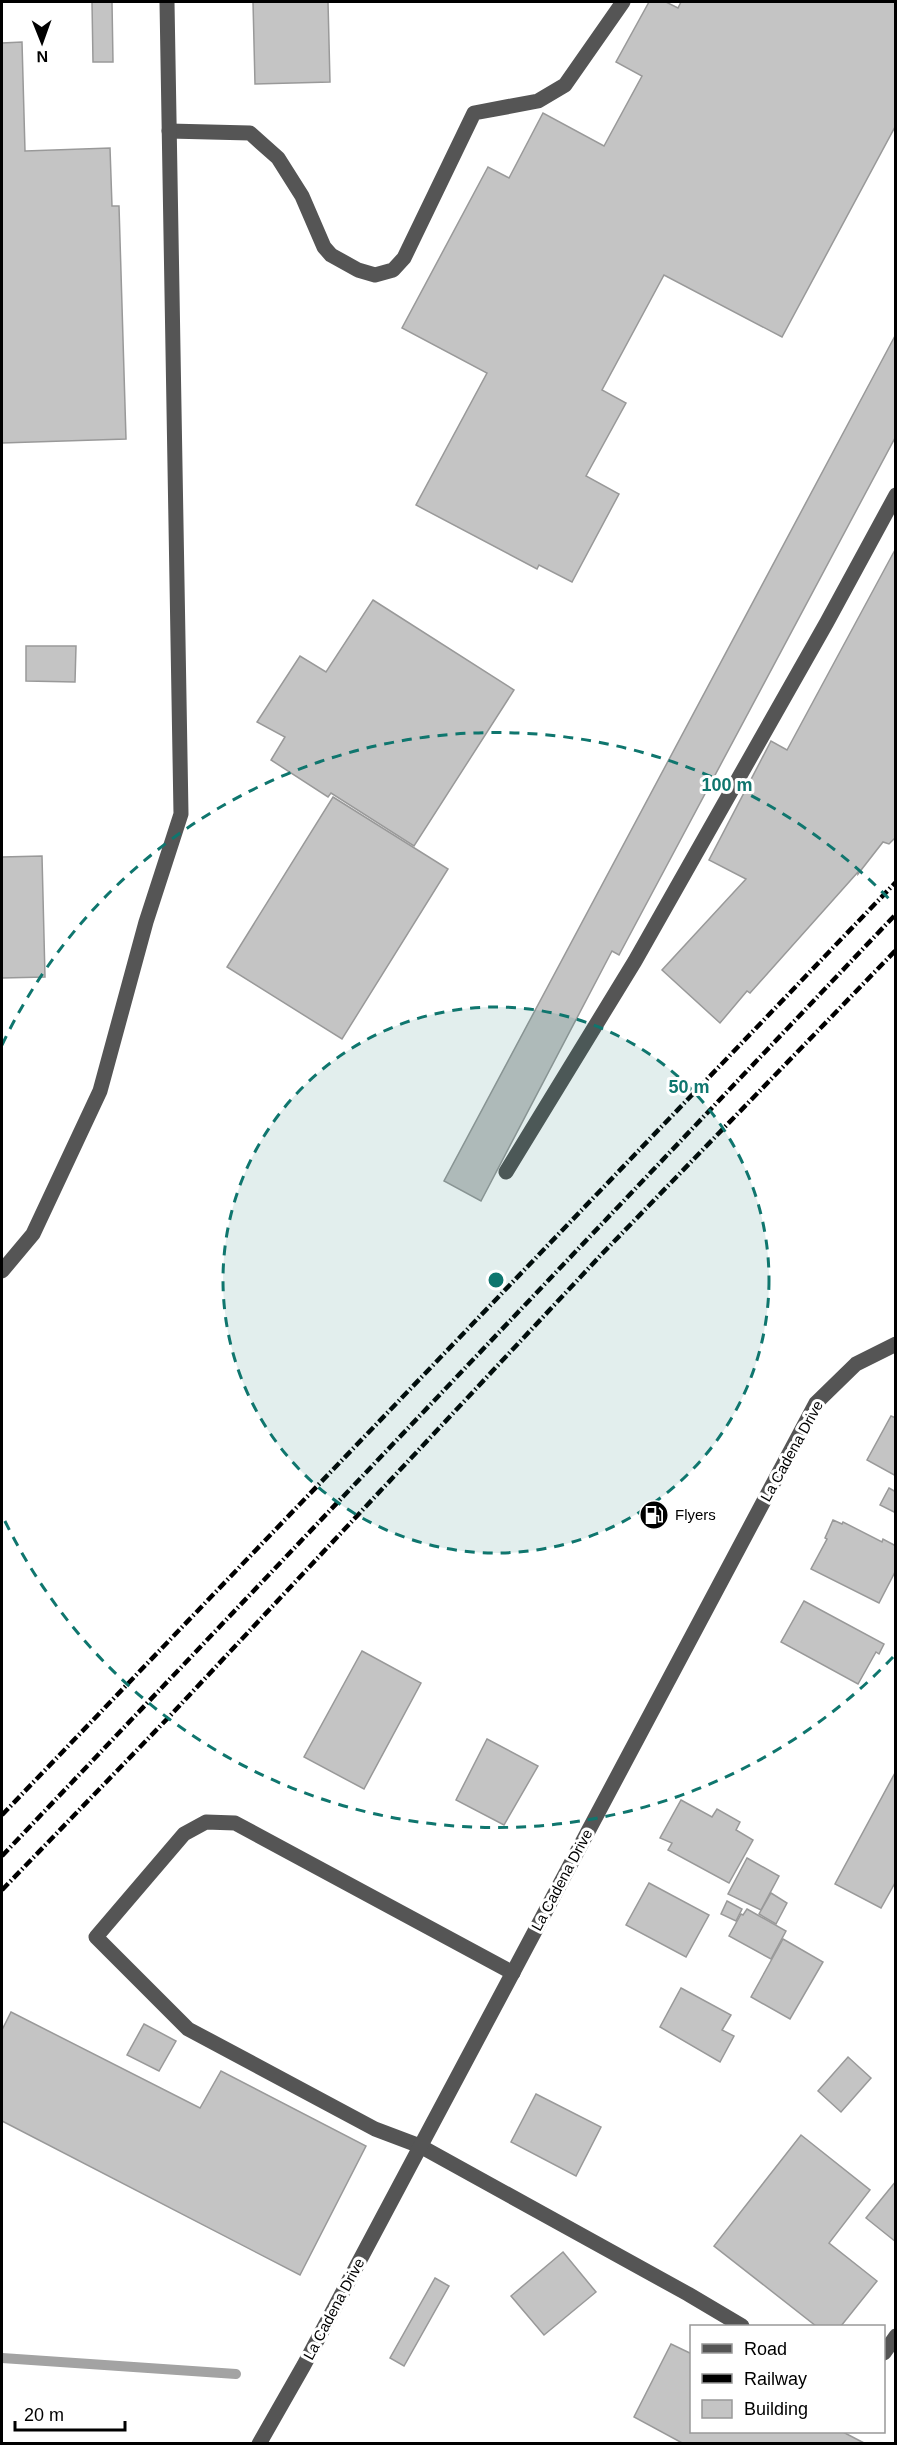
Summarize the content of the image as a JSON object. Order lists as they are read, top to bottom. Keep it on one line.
{"streets":{"street":["La Cadena Drive"]},"places":{"fuel station":["Flyers"]},"legend":["Road","Railway","Building"],"scale_bar":"20 m","north":"bottom","rings":["100 m","50 m"]}
